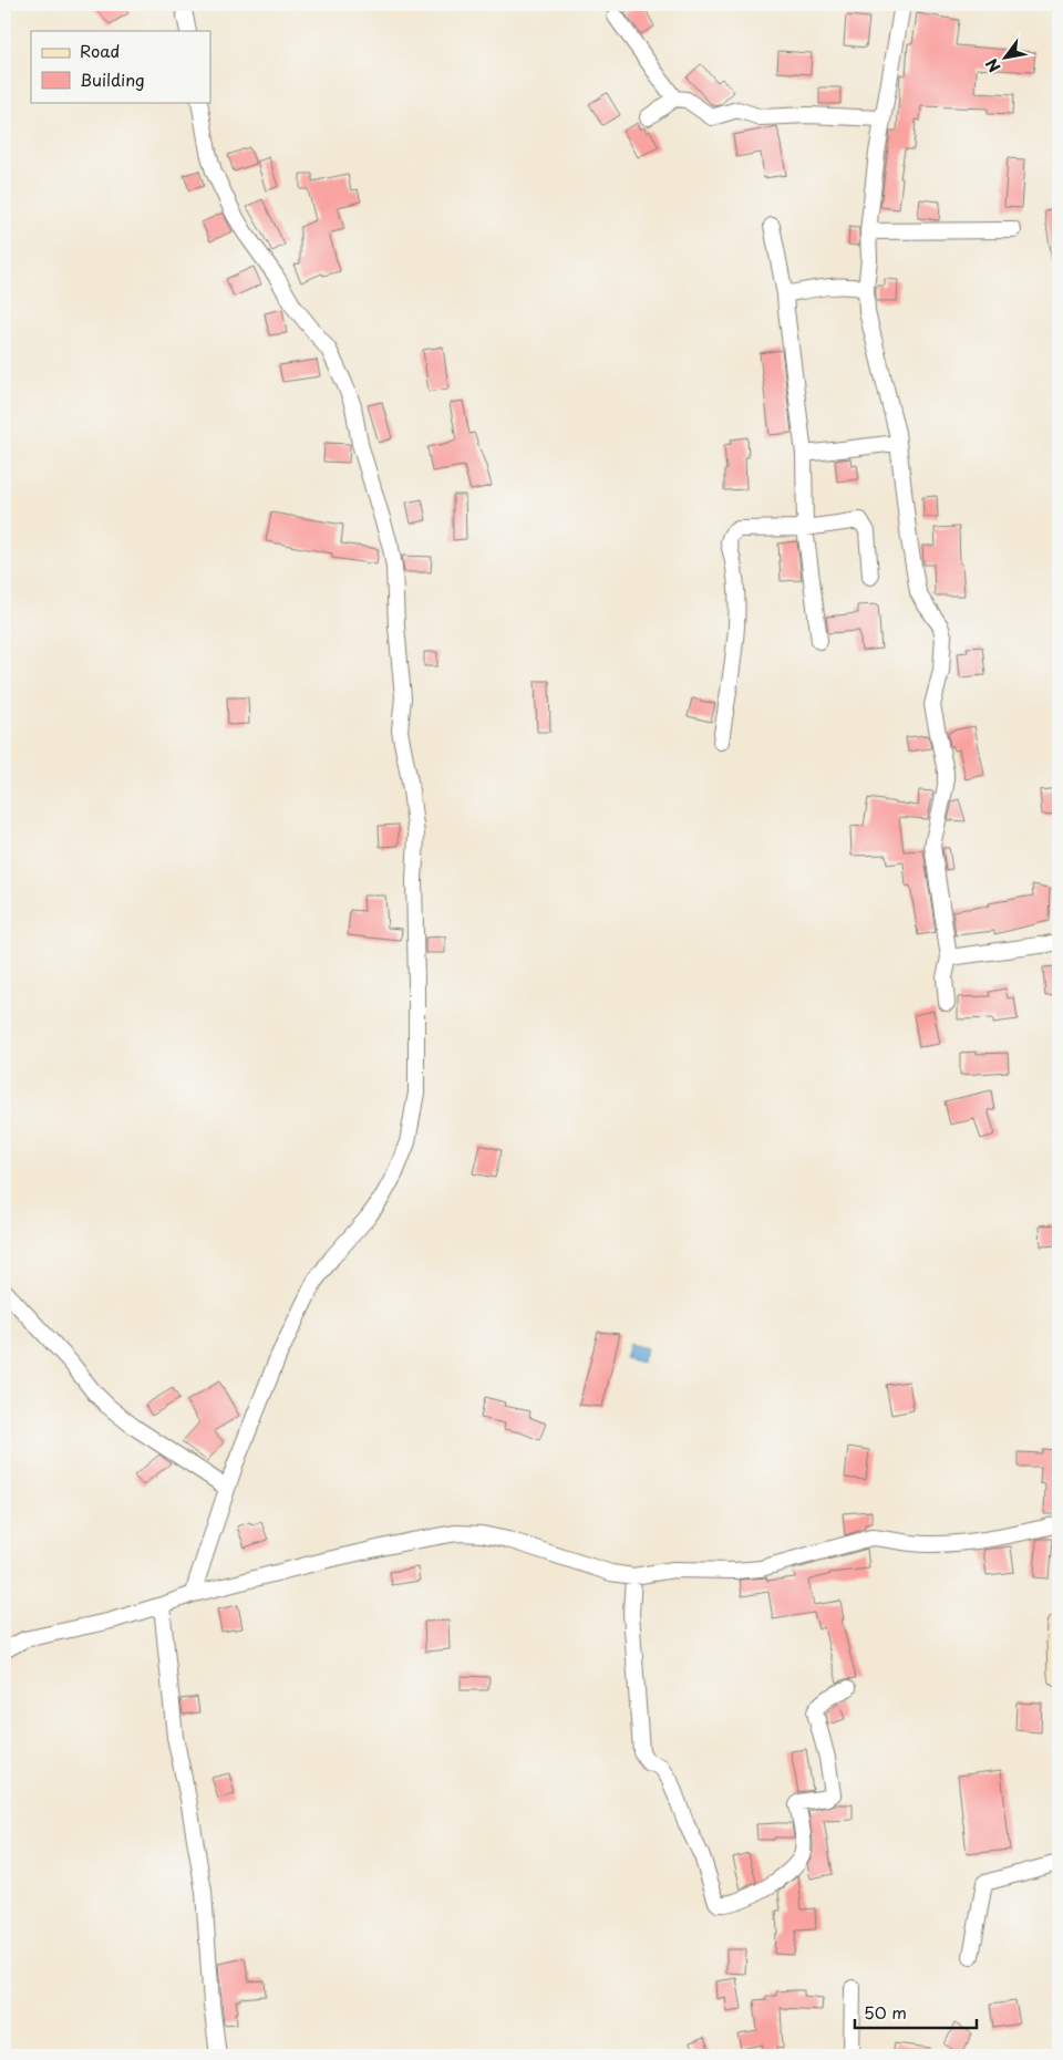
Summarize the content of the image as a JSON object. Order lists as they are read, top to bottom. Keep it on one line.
{"legend":["Road","Building"],"scale_bar":"50 m","north":"bottom left"}
